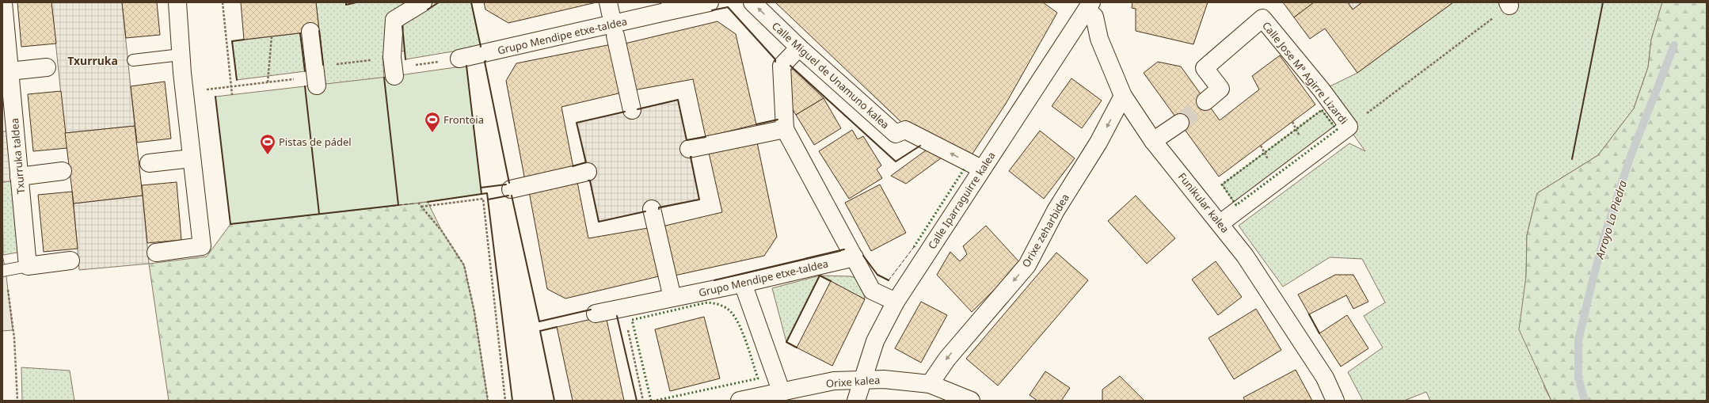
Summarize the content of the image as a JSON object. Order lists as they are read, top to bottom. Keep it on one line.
{"streets":{"street":["Grupo Mendipe etxe-taldea","Calle Jose Mª Agirre Lizardi","Calle Miguel de Unamuno kalea","Txurruka taldea","Calle Iparraguirre kalea","Funikular kalea","Orixe zeharbidea","Orixe kalea"]},"crossings":[["Calle Jose Mª Agirre Lizardi","Funikular kalea"],["Calle Miguel de Unamuno kalea","Calle Iparraguirre kalea"],["Calle Iparraguirre kalea","Funikular kalea"],["Calle Iparraguirre kalea","Orixe kalea"],["Funikular kalea","Orixe zeharbidea"],["Orixe zeharbidea","Orixe kalea"]],"one_way":["Orixe zeharbidea"],"districts":["Txurruka"],"water":["Arroyo La Piedra"],"places":{"sports":["Frontoia","Pistas de pádel"]}}
